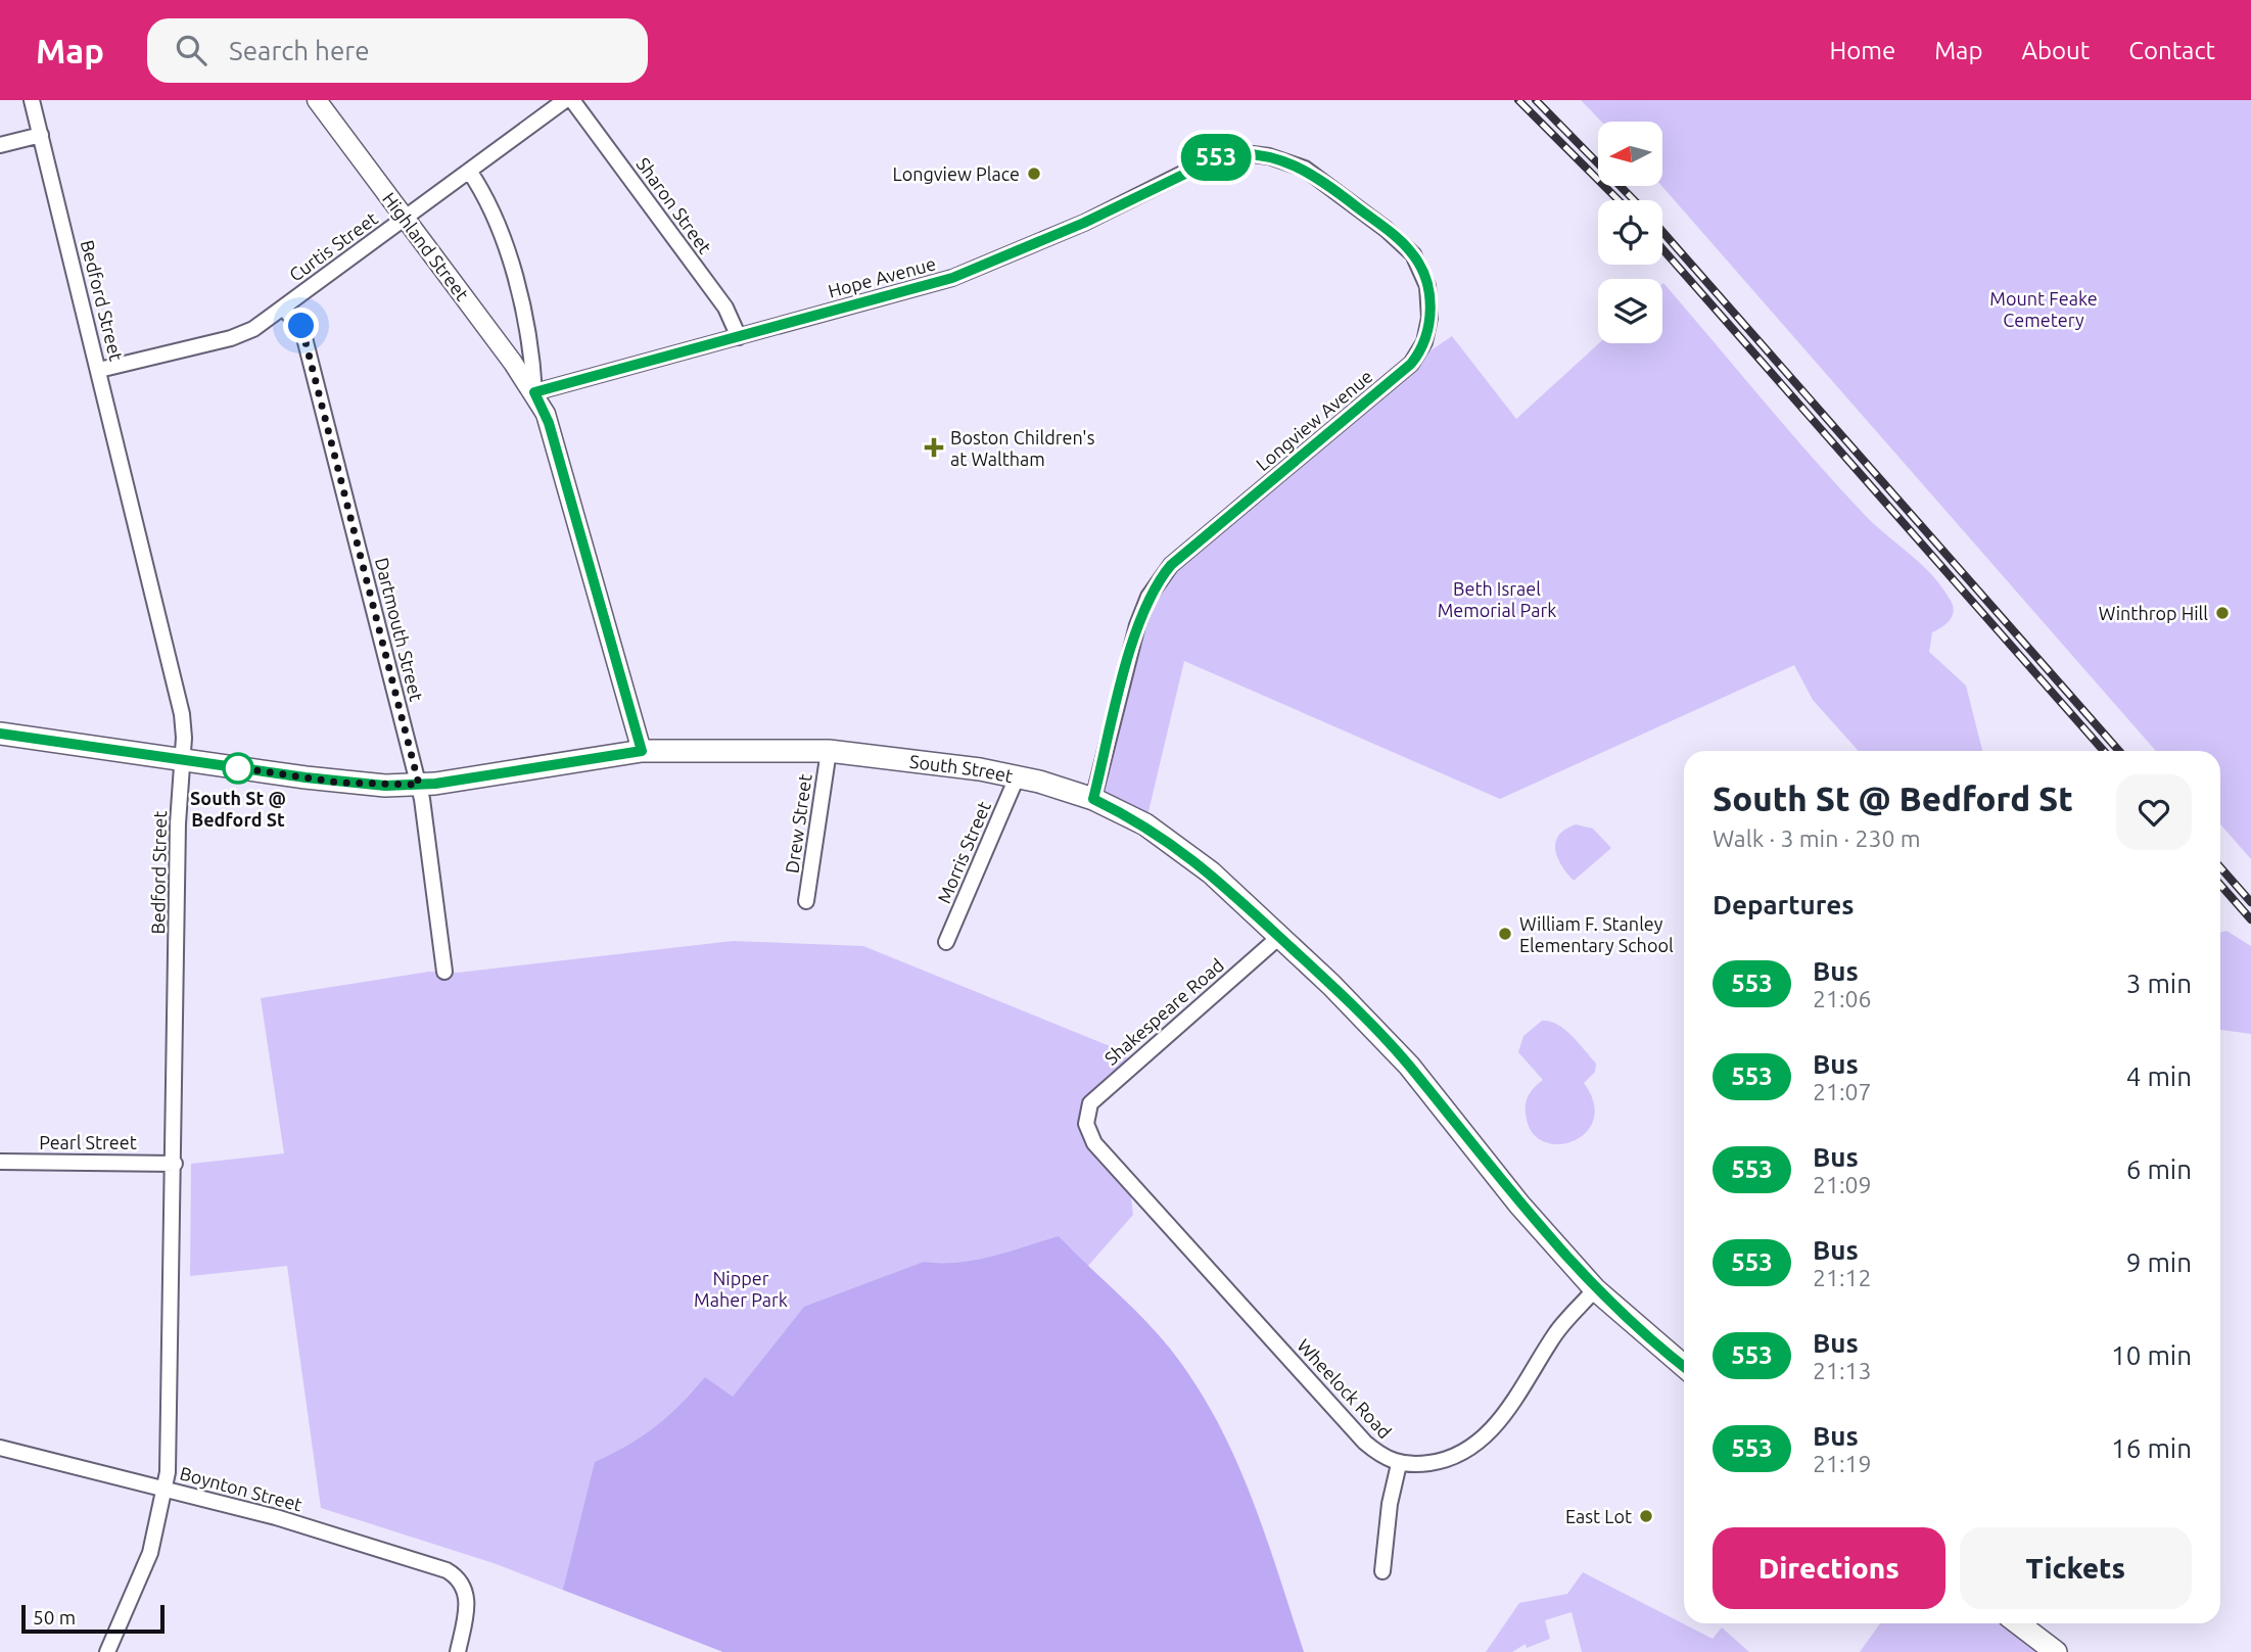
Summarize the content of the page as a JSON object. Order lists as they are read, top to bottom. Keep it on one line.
{"streets":{"main road":["South Street"],"street":["Sharon Street","Curtis Street","Highland Street","Hope Avenue","Bedford Street","Longview Avenue","Dartmouth Street","Drew Street","Morris Street","Shakespeare Road","Pearl Street","Wheelock Road","Boynton Street"]},"crossings":[["Sharon Street","Hope Avenue"],["Curtis Street","Highland Street"],["Curtis Street","Bedford Street"],["Curtis Street","Dartmouth Street"],["Highland Street","Hope Avenue"],["Highland Street","South Street"],["Hope Avenue","Longview Avenue"],["Bedford Street","South Street"],["Bedford Street","Pearl Street"],["Bedford Street","Boynton Street"],["Longview Avenue","South Street"],["Dartmouth Street","South Street"],["South Street","Drew Street"],["South Street","Morris Street"],["South Street","Shakespeare Road"],["Shakespeare Road","Wheelock Road"]],"parks":["Mount Feake Cemetery","Beth Israel Memorial Park","Nipper Maher Park"],"places":{"other":["Longview Place","Winthrop Hill","South St @ Bedford St","William F. Stanley Elementary School","East Lot"],"health":["Boston Children's at Waltham"]},"lines":["bus line 553"],"scale_bar":"50 m","north":"left","page":{"header":"Map","search":"Search here","nav":["Home","Map","About","Contact"],"on_map":"553","heading":[["South St @ Bedford St","Walk · 3 min · 230 m"],"Departures"],"list":[{"mark":"553","name":"Bus","note":"21:06","value":"3 min"},{"mark":"553","name":"Bus","note":"21:07","value":"4 min"},{"mark":"553","name":"Bus","note":"21:09","value":"6 min"},{"mark":"553","name":"Bus","note":"21:12","value":"9 min"},{"mark":"553","name":"Bus","note":"21:13","value":"10 min"},{"mark":"553","name":"Bus","note":"21:19","value":"16 min"}],"buttons":["Directions","Tickets"],"scale":"50 m"}}
